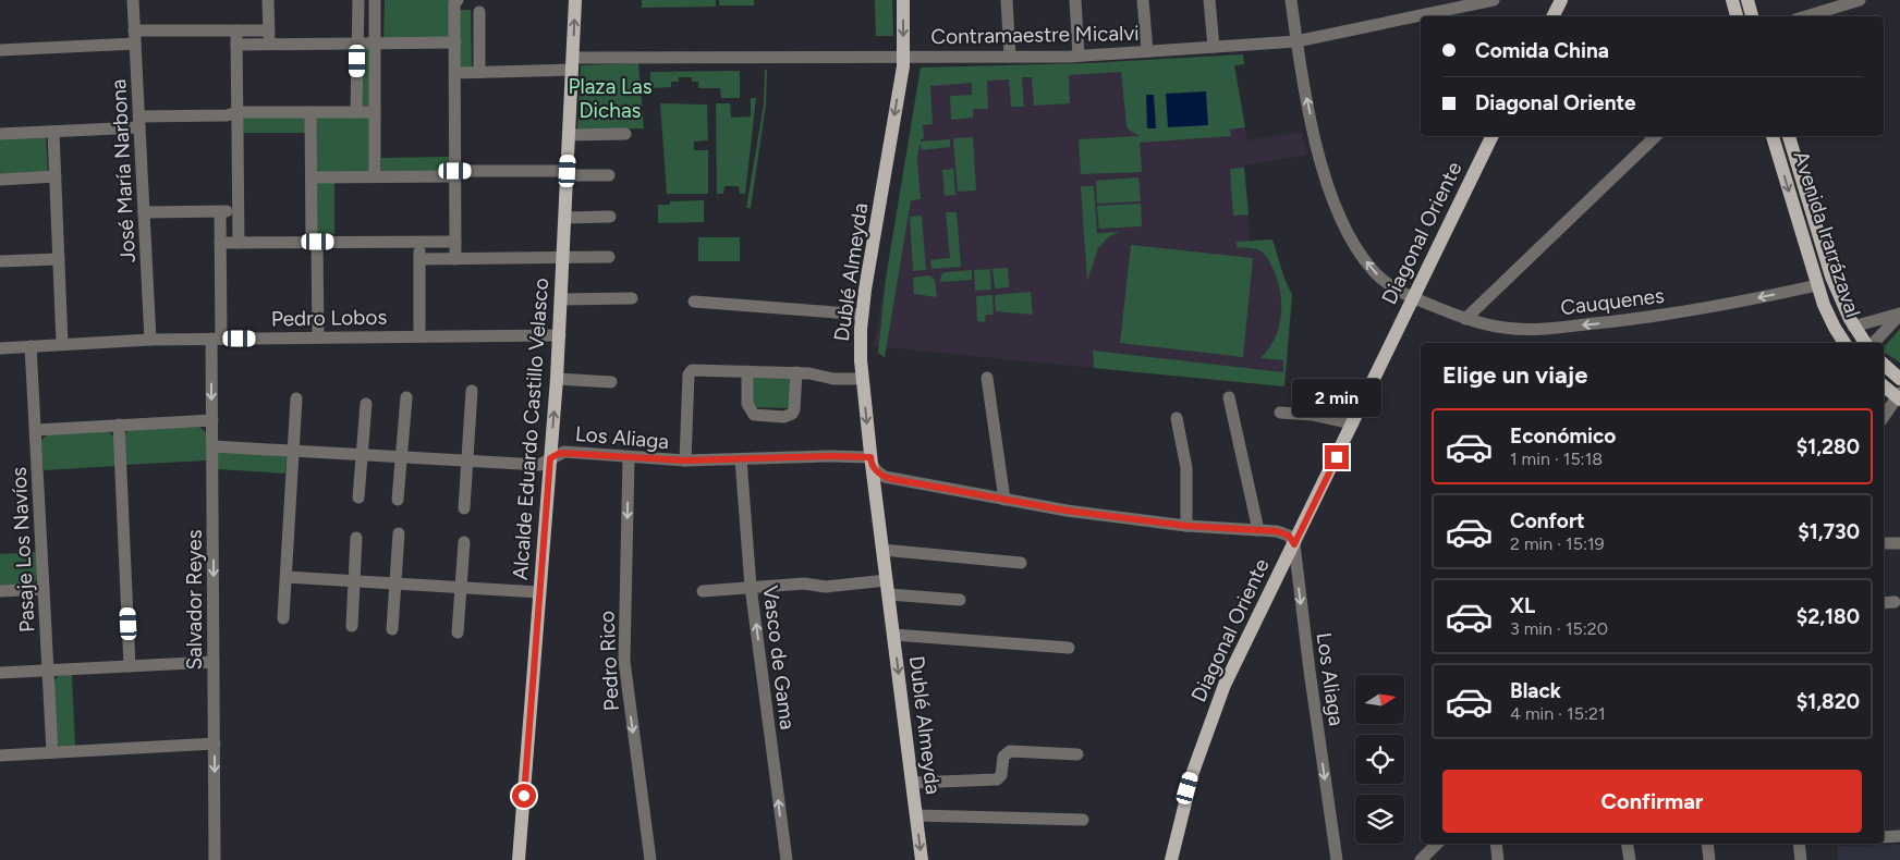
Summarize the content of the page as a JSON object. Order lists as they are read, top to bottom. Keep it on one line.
{"streets":{"main road":["Diagonal Oriente","Avenida Irarrázaval","Dublé Almeyda","Alcalde Eduardo Castillo Velasco"],"street":["Contramaestre Micalvi","José María Narbona","Cauquenes","Pedro Lobos","Los Aliaga","Pasaje Los Navíos","Salvador Reyes","Vasco de Gama","Pedro Rico"]},"crossings":[["Contramaestre Micalvi","Dublé Almeyda"],["Contramaestre Micalvi","Cauquenes"],["Contramaestre Micalvi","Alcalde Eduardo Castillo Velasco"],["José María Narbona","Pedro Lobos"],["Diagonal Oriente","Cauquenes"],["Diagonal Oriente","Los Aliaga"],["Avenida Irarrázaval","Cauquenes"],["Dublé Almeyda","Los Aliaga"],["Pedro Lobos","Alcalde Eduardo Castillo Velasco"],["Pedro Lobos","Pasaje Los Navíos"],["Pedro Lobos","Salvador Reyes"],["Alcalde Eduardo Castillo Velasco","Los Aliaga"],["Los Aliaga","Salvador Reyes"],["Los Aliaga","Vasco de Gama"],["Los Aliaga","Pedro Rico"]],"one_way":["Dublé Almeyda","Vasco de Gama","Pedro Rico"],"parks":["Plaza Las Dichas"],"north":"right","page":{"banner":["Comida China","Diagonal Oriente"],"heading":"Elige un viaje","bubble":"2 min","list":[{"name":"Económico","note":"1 min · 15:18","value":"$1,280"},{"name":"Confort","note":"2 min · 15:19","value":"$1,730"},{"name":"XL","note":"3 min · 15:20","value":"$2,180"},{"name":"Black","note":"4 min · 15:21","value":"$1,820"}],"buttons":"Confirmar"}}
